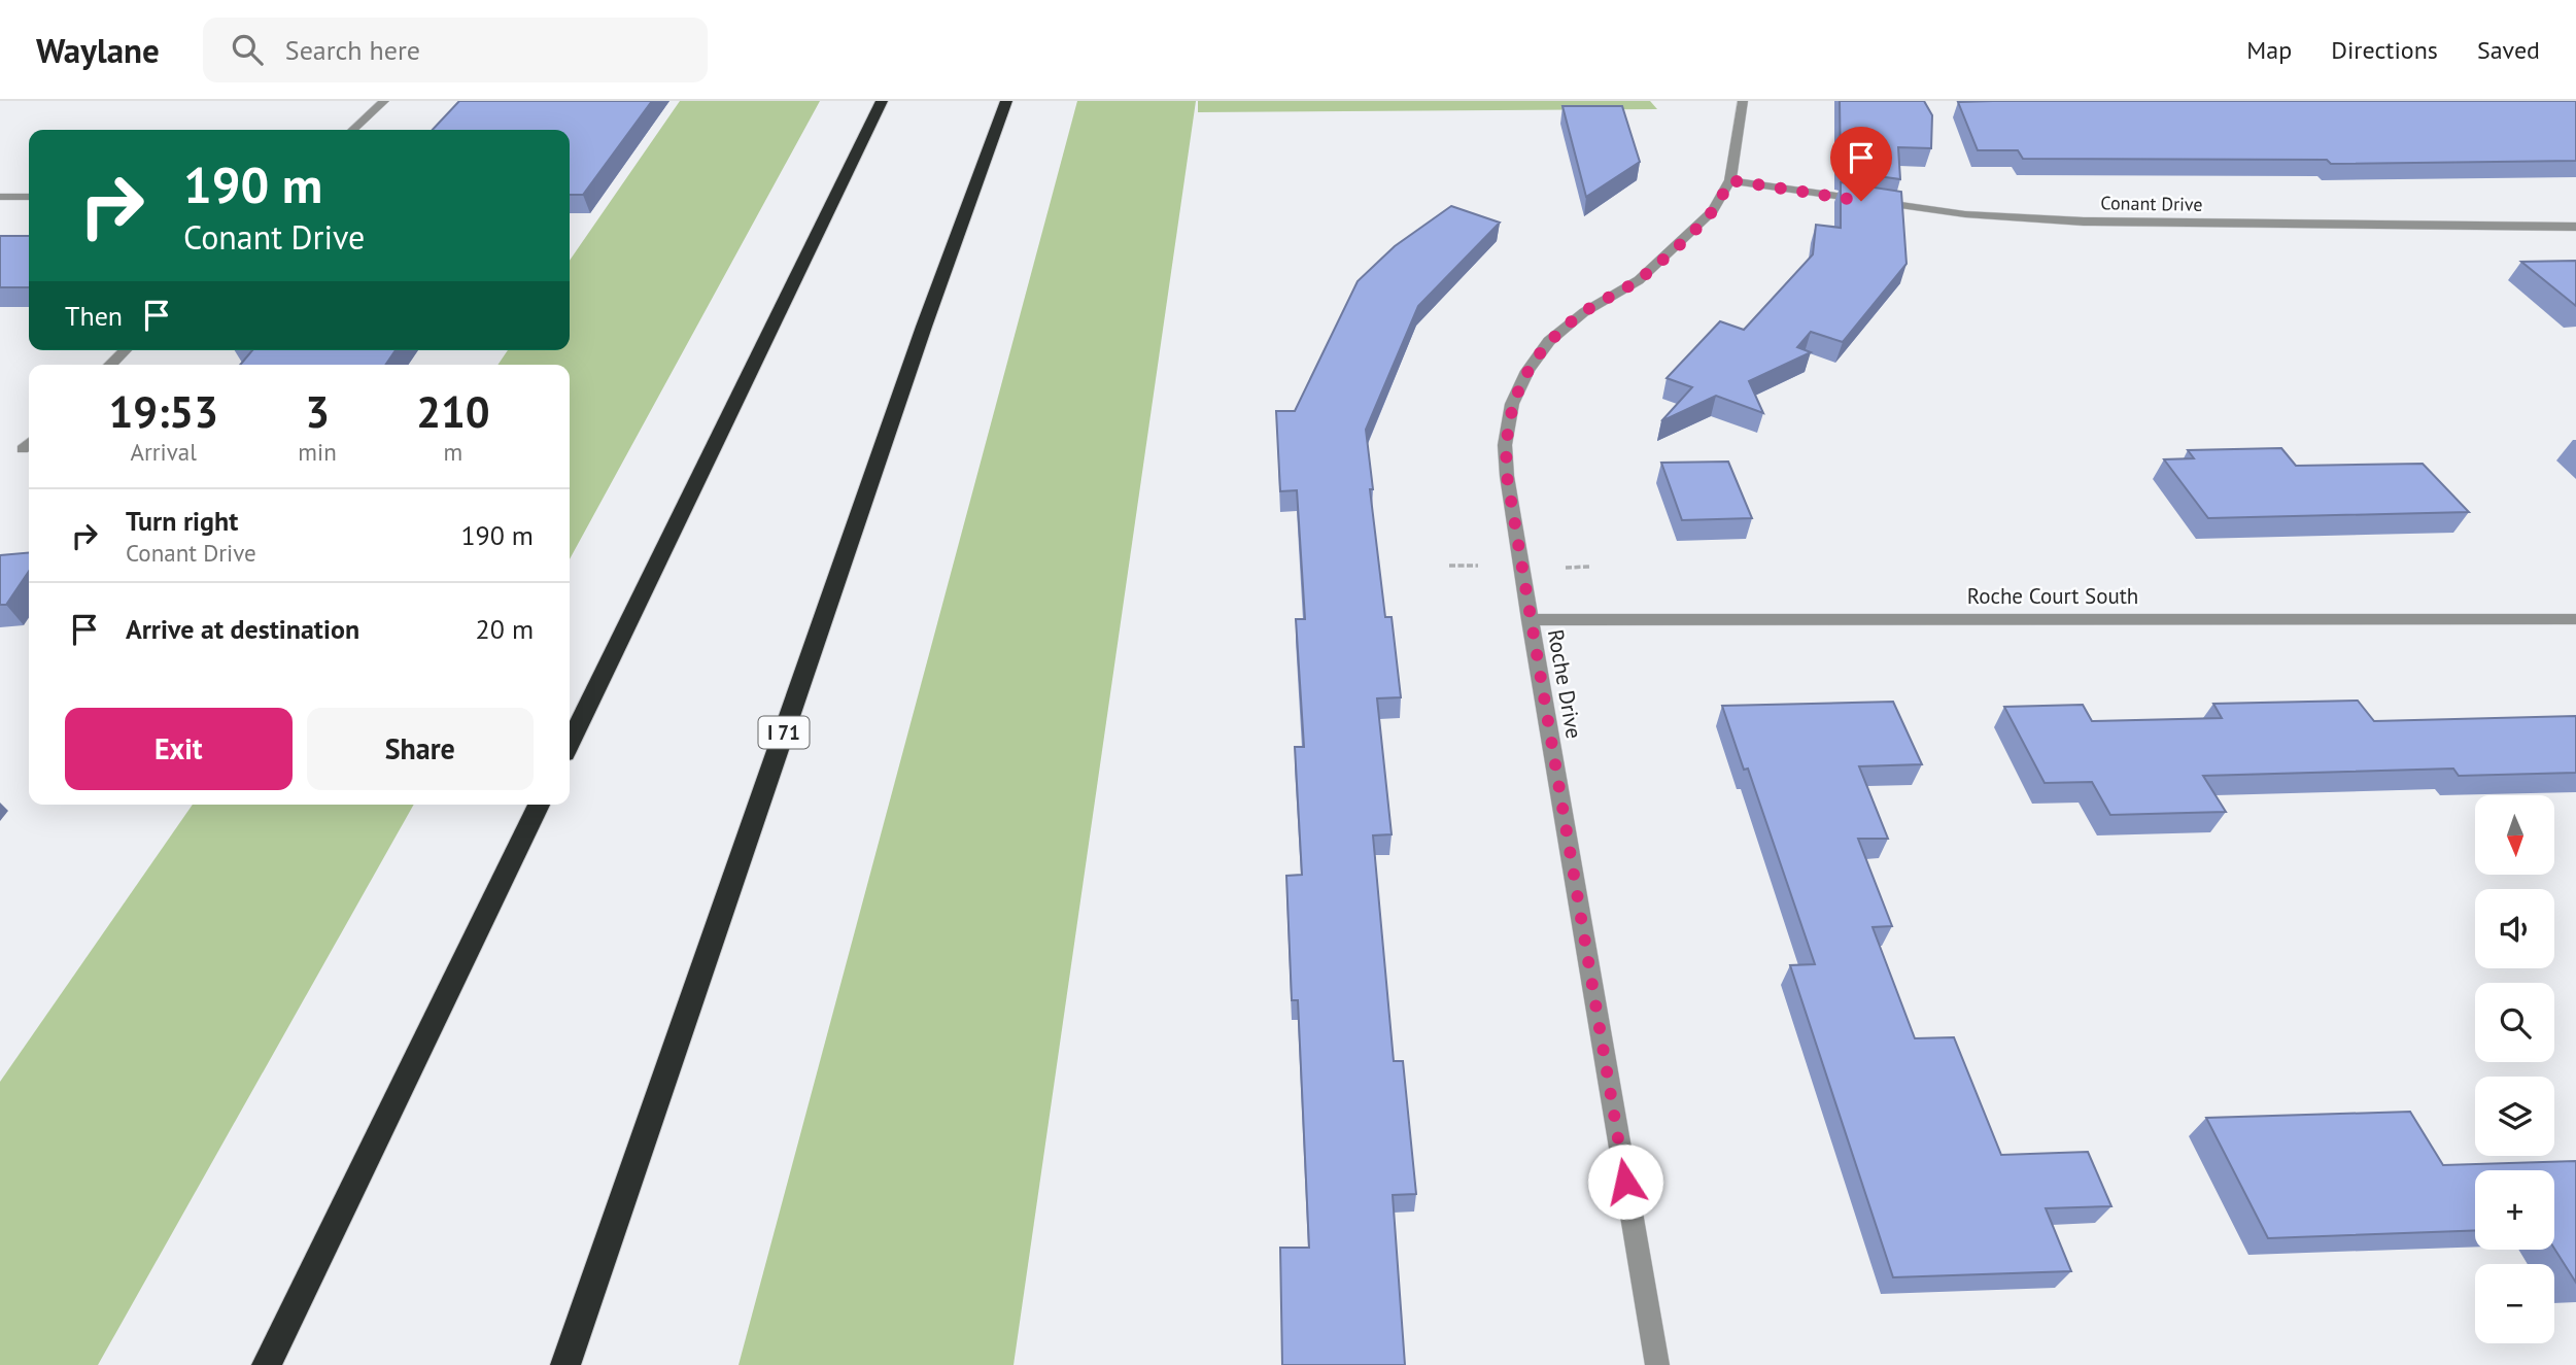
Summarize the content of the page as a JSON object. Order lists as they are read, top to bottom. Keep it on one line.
{"streets":{"highway":["I 71"],"street":["Conant Drive","Roche Court South","Roche Drive"]},"crossings":[["Conant Drive","Roche Drive"],["Roche Court South","Roche Drive"]],"north":"bottom","page":{"header":"Waylane","search":"Search here","nav":["Map","Directions","Saved"],"turn":["190 m","Conant Drive"],"then":"Then","eta":["19:53","Arrival","3","min","210","m"],"list":[{"name":"Turn right","note":"Conant Drive","value":"190 m"},{"name":"Arrive at destination","value":"20 m"}],"buttons":["Exit","Share"],"map_buttons":["+","−"]}}
